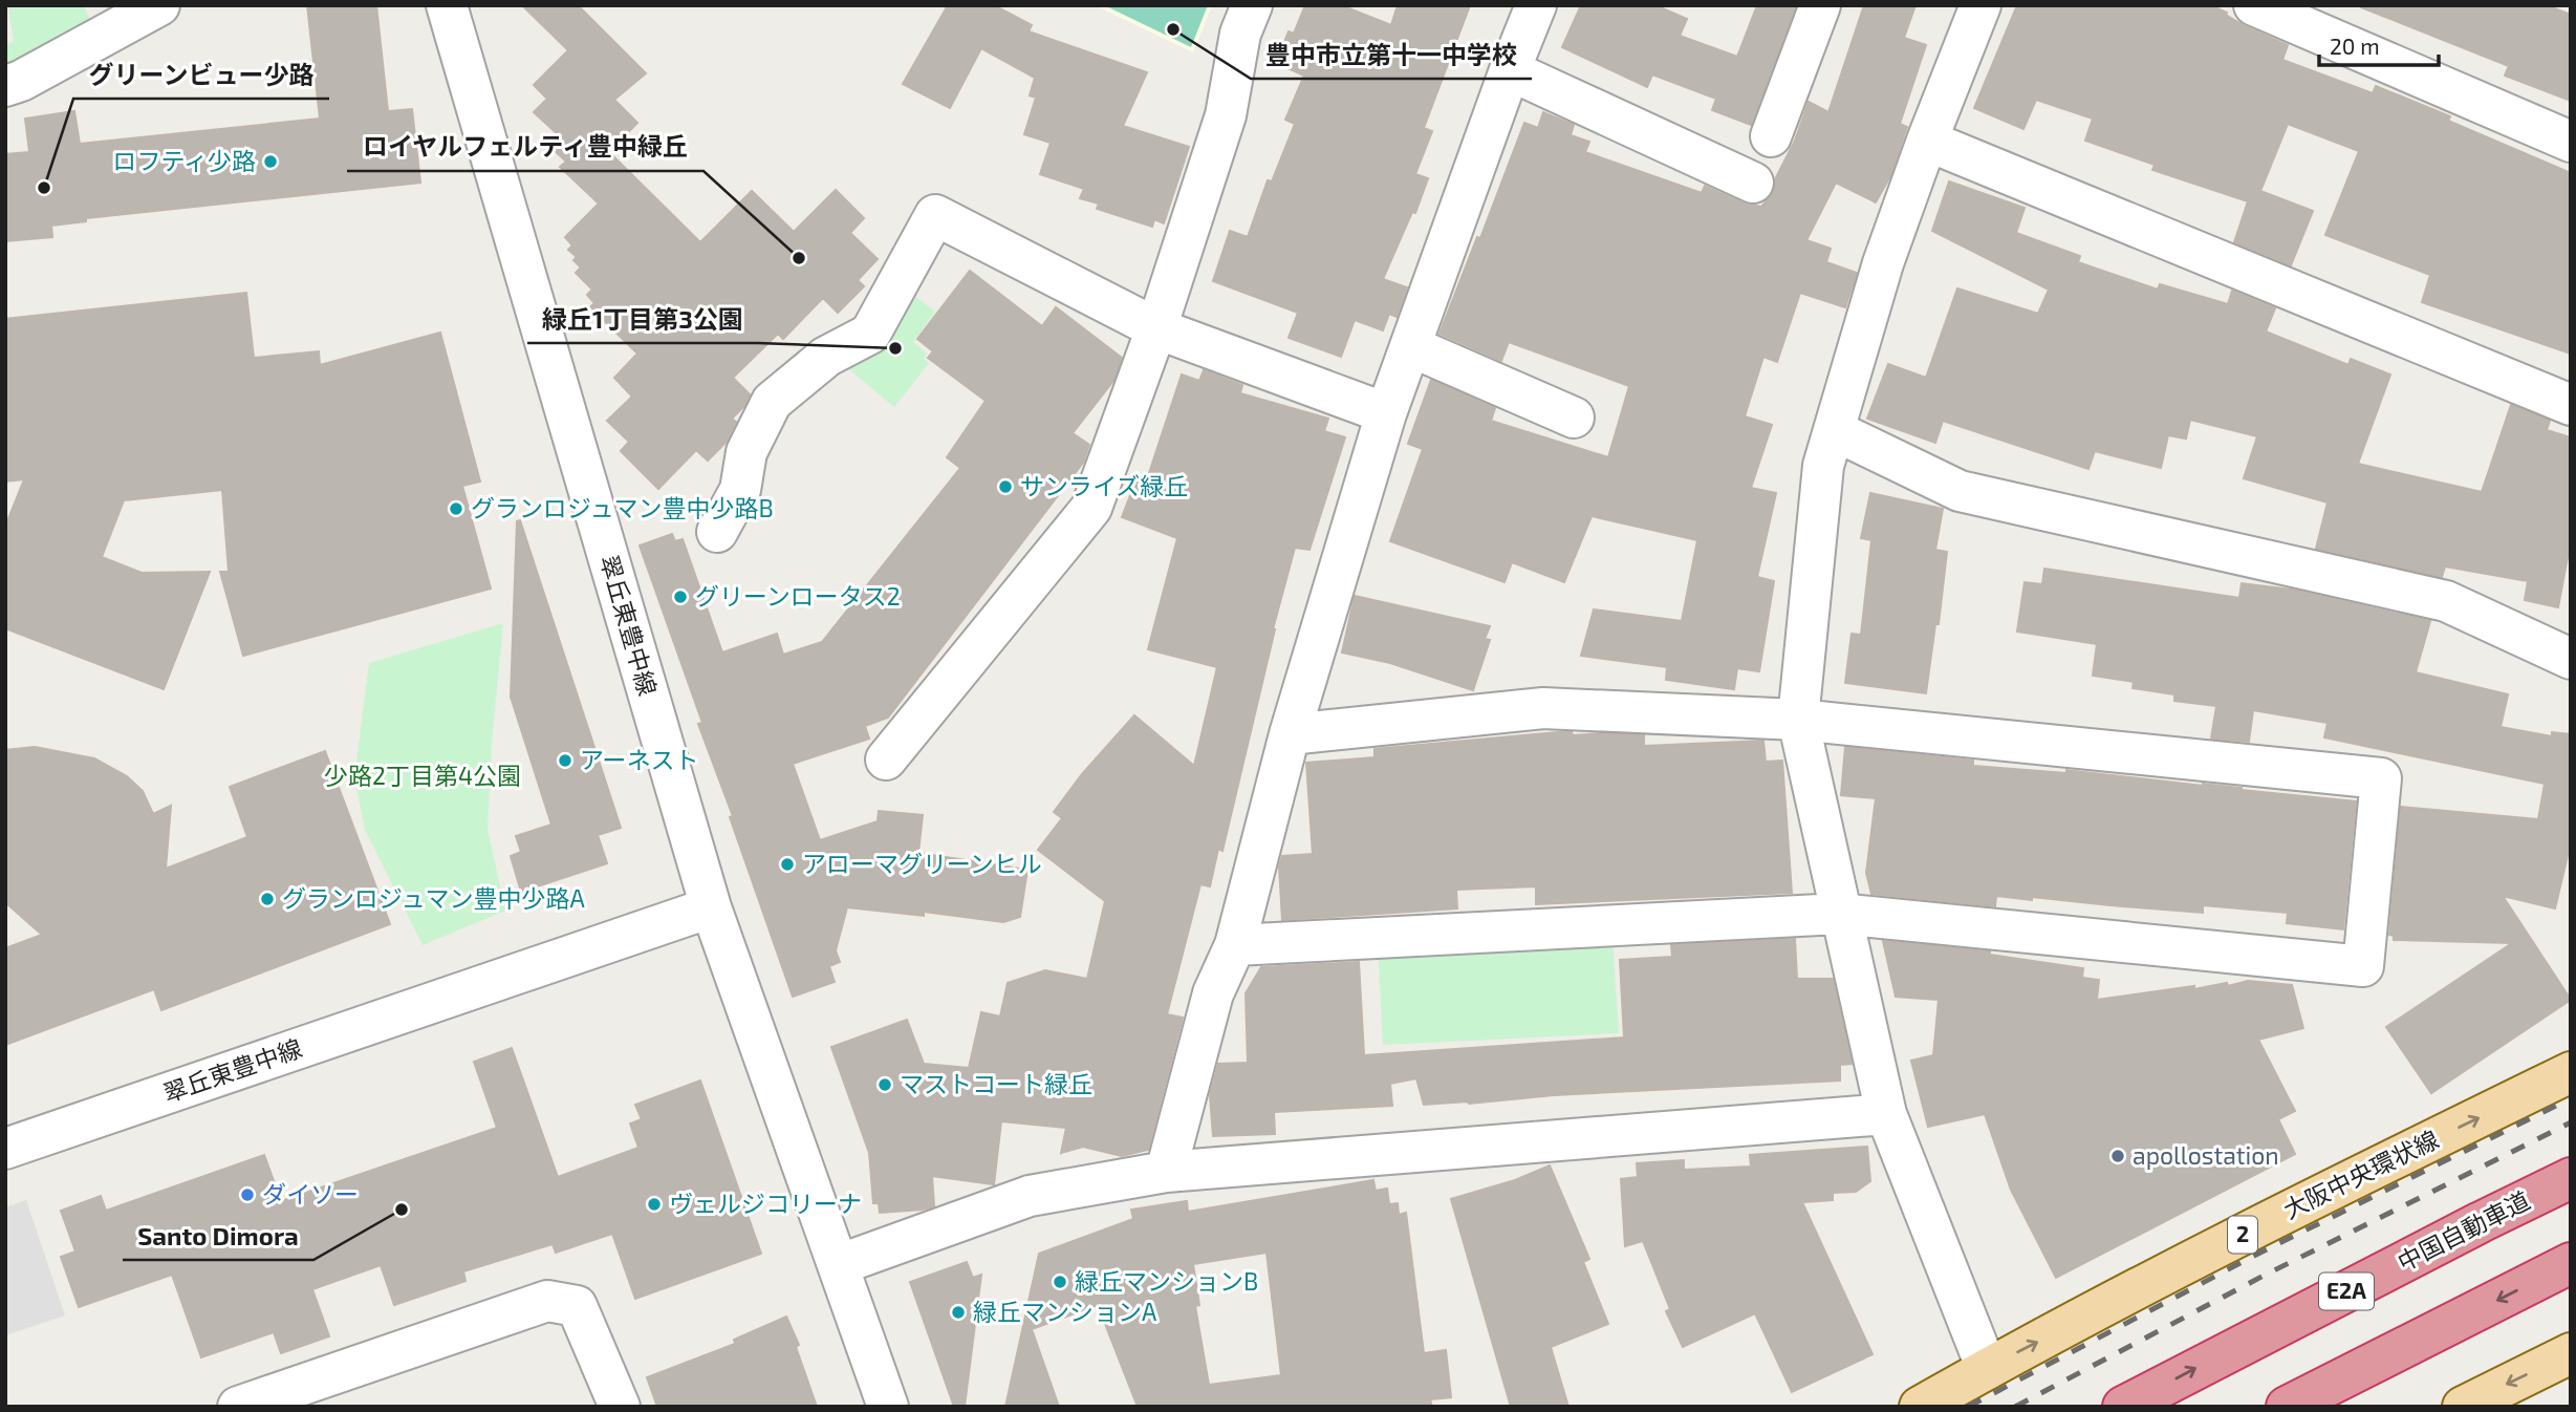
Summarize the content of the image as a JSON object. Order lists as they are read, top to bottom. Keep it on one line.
{"streets":{"highway":["中国自動車道","E2A"],"main road":["大阪中央環状線","2"],"street":["翠丘東豊中線"]},"one_way":["大阪中央環状線"],"parks":["少路2丁目第4公園"],"places":["豊中市立第十一中学校","ロフティ少路","グリーンビュー少路","ロイヤルフェルティ豊中緑丘","緑丘1丁目第3公園","サンライズ緑丘","グランロジュマン豊中少路B","グリーンロータス2","アーネスト","アローマグリーンヒル","グランロジュマン豊中少路A","マストコート緑丘","apollostation","ダイソー","ヴェルジコリーナ","Santo Dimora","緑丘マンションB","緑丘マンションA"],"scale_bar":"20 m"}
